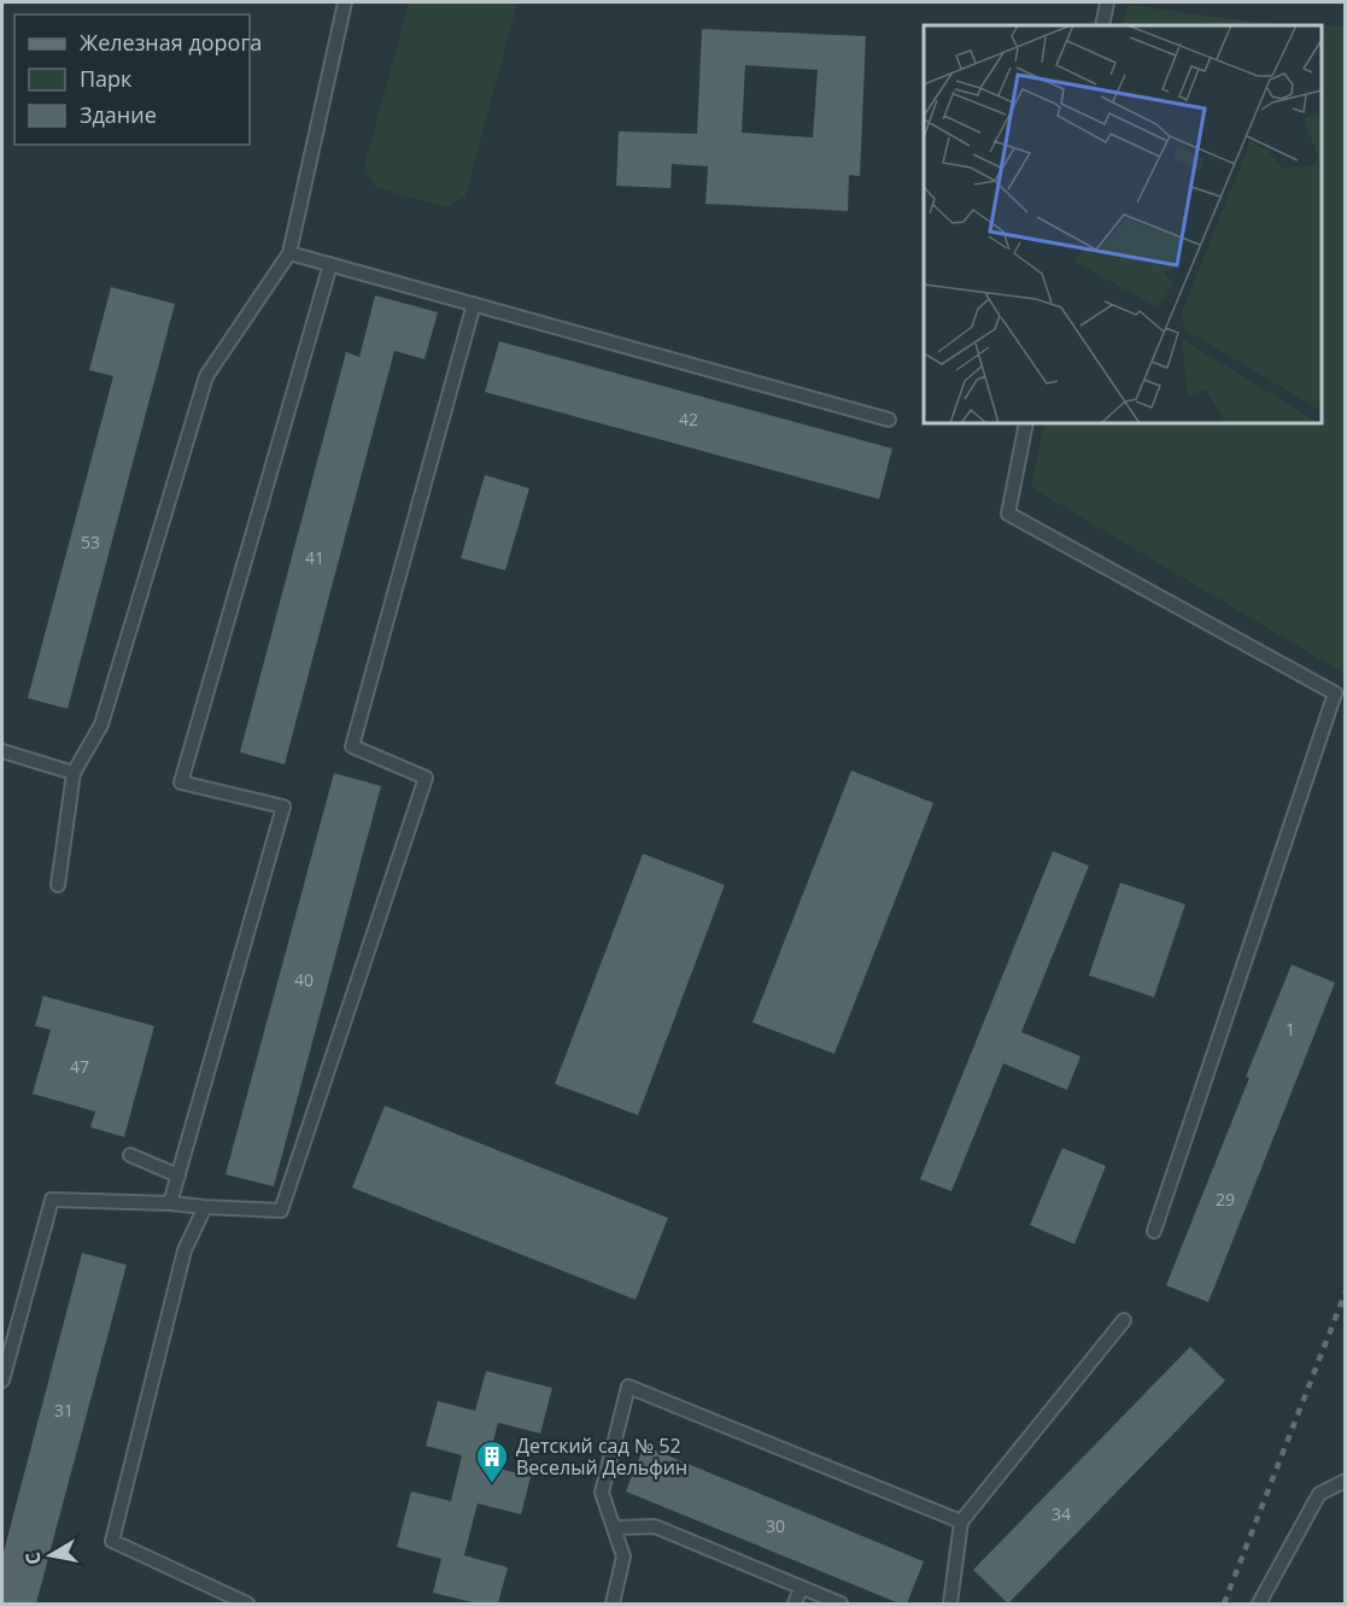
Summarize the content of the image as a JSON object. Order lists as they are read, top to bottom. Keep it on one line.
{"places":{"building":["Детский сад № 52 Веселый Дельфин"]},"house_numbers":["42","53","41","40","1","47","29","31","34","30"],"legend":["Железная дорога","Парк","Здание"],"north":"left"}
